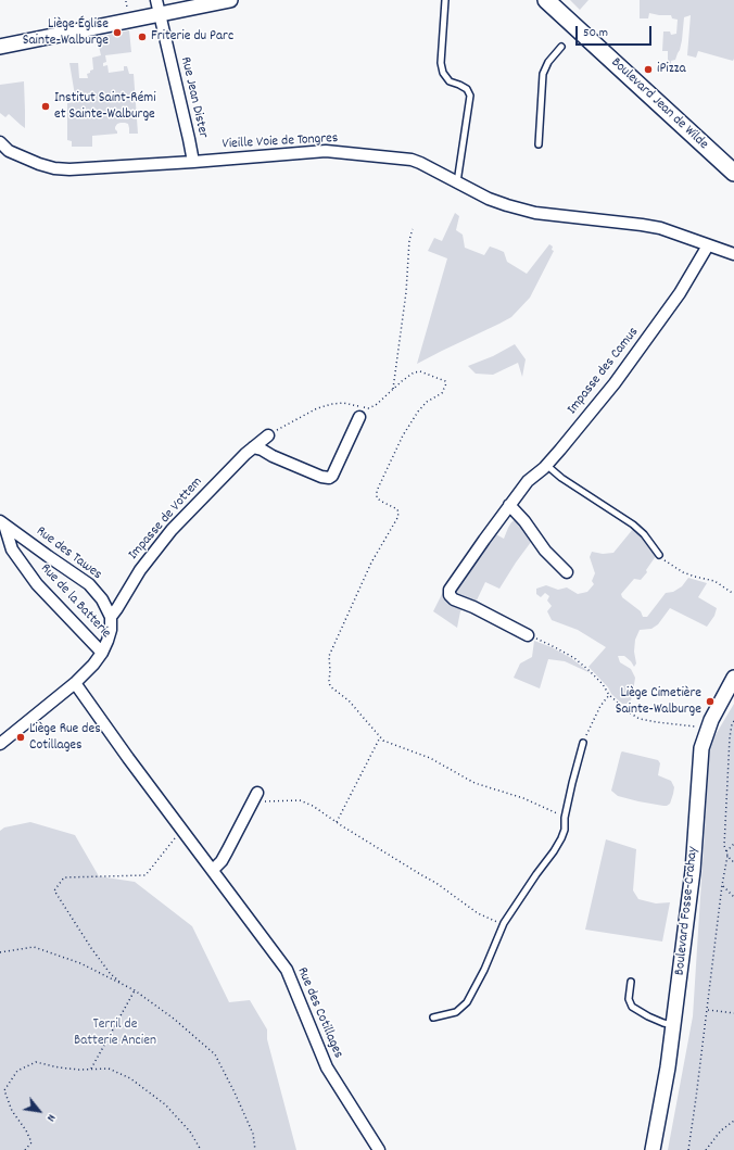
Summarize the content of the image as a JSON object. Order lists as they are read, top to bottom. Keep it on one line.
{"streets":{"main road":["Boulevard Jean de Wilde"],"street":["Rue Jean Dister","Vieille Voie de Tongres","Impasse des Camus","Impasse de Vottem","Rue des Tawes","Rue de la Batterie","Boulevard Fosse-Crahay","Rue des Cotillages"]},"crossings":[["Rue Jean Dister","Vieille Voie de Tongres"],["Vieille Voie de Tongres","Impasse des Camus"],["Impasse de Vottem","Rue des Tawes"],["Rue des Tawes","Rue de la Batterie"]],"parks":["Terril de Batterie Ancien"],"places":["Liège Église Sainte-Walburge","Friterie du Parc","iPizza","Institut Saint-Rémi et Sainte-Walburge","Liège Cimetière Sainte-Walburge","Liège Rue des Cotillages"],"scale_bar":"50 m","north":"bottom right"}
